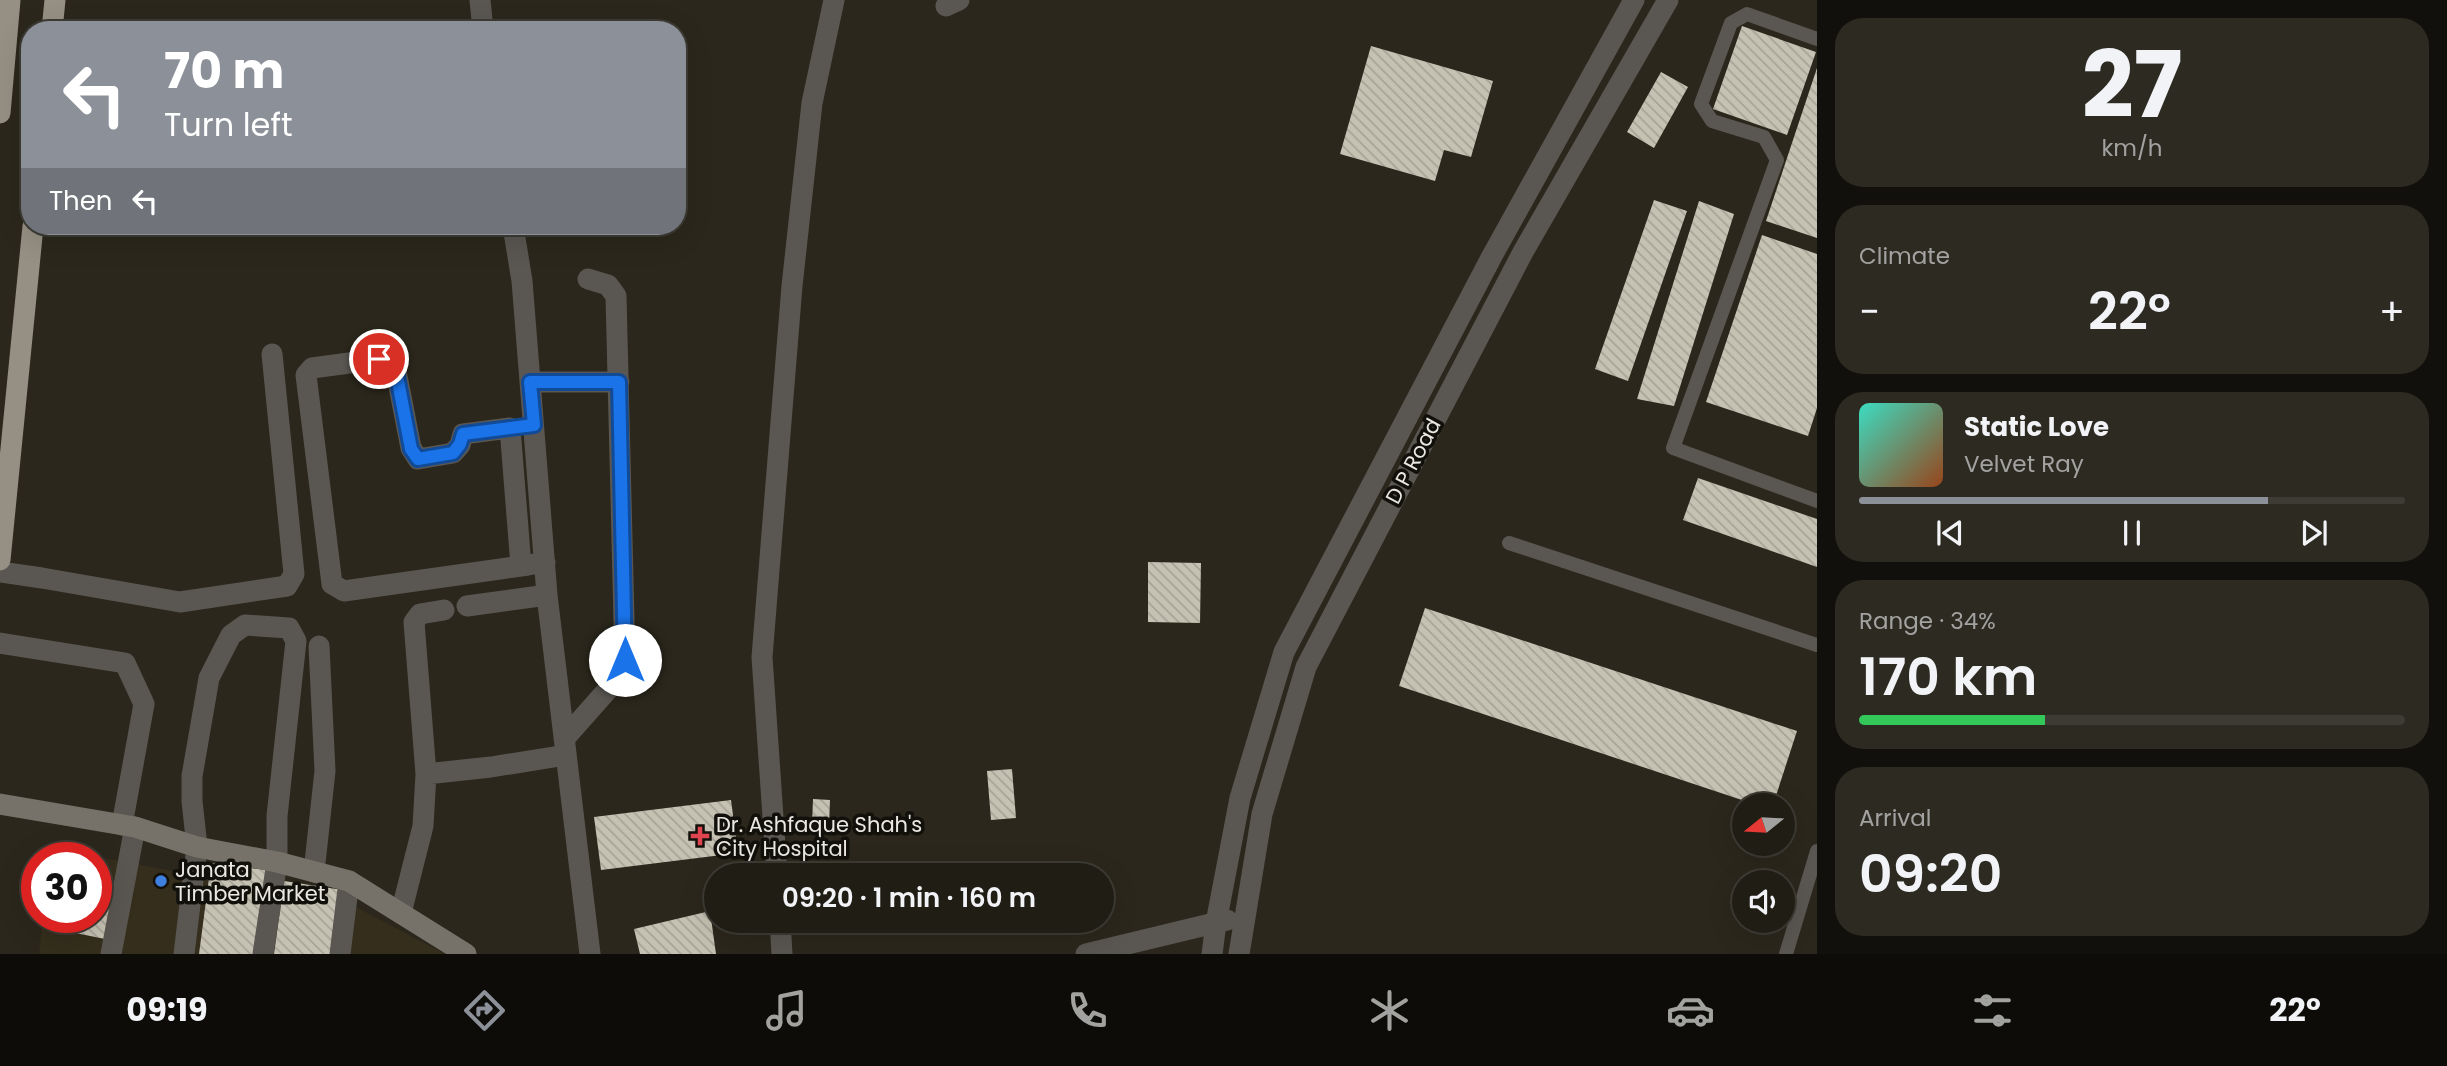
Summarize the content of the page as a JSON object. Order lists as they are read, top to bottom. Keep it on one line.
{"streets":{"street":["D P Road"]},"places":{"health":["Dr. Ashfaque Shah's City Hospital"],"other":["Janata Timber Market"]},"north":"left","page":{"tile":[["27","km/h"],"Climate",["Range · 34%","170 km"],["Arrival","09:20"]],"turn":["70 m","Turn left"],"then":"Then","heat":["−","22°","+"],"song":["Static Love","Velvet Ray"],"limit":"30","trip":"09:20 · 1 min · 160 m","tabs":["09:19","22°"]}}
